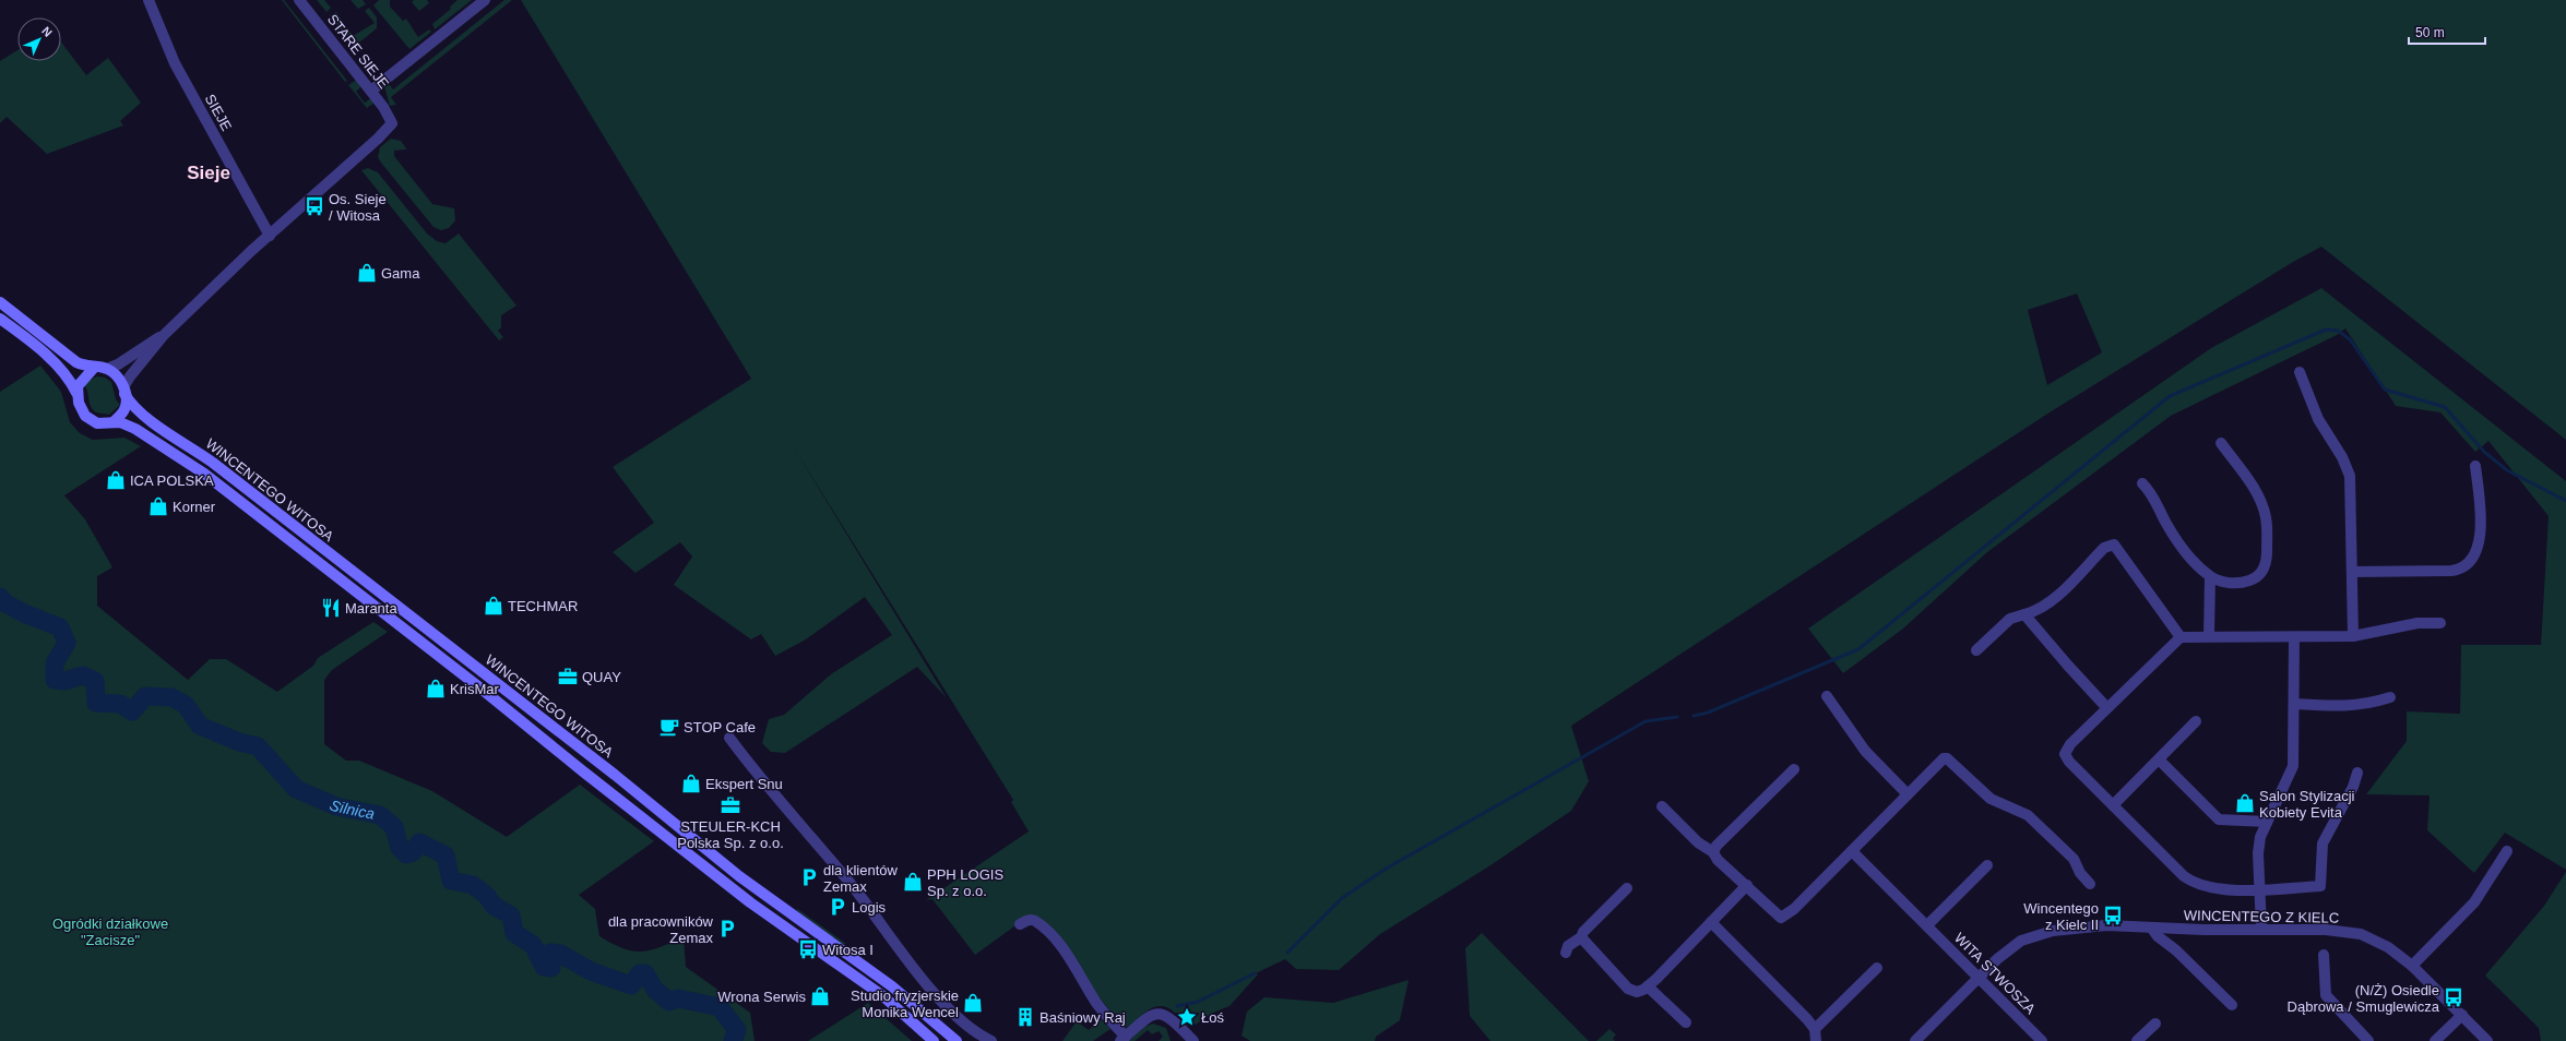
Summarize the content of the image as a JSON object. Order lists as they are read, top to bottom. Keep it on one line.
{"streets":{"main road":["WINCENTEGO WITOSA"],"street":["STARE SIEJE","SIEJE","WINCENTEGO Z KIELC","WITA STWOSZA"]},"crossings":[["STARE SIEJE","SIEJE"],["WINCENTEGO Z KIELC","WITA STWOSZA"]],"districts":["Sieje"],"water":["Silnica"],"parks":["Ogródki działkowe \"Zacisze\""],"places":{"bus stop":["Os. Sieje / Witosa","Wincentego z Kielc II","Witosa I","(N/Ż) Osiedle Dąbrowa / Smuglewicza"],"shop":["Gama","ICA POLSKA","Korner","TECHMAR","KrisMar","Ekspert Snu","Salon Stylizacji Kobiety Evita","PPH LOGIS Sp. z o.o.","Wrona Serwis","Studio fryzjerskie Monika Wencel"],"restaurant":["Maranta"],"office":["QUAY","STEULER-KCH Polska Sp. z o.o."],"cafe":["STOP Cafe"],"parking":["dla klientów Zemax","Logis","dla pracowników Zemax"],"building":["Baśniowy Raj"],"place":["Łoś"]},"scale_bar":"50 m","north":"top right"}
